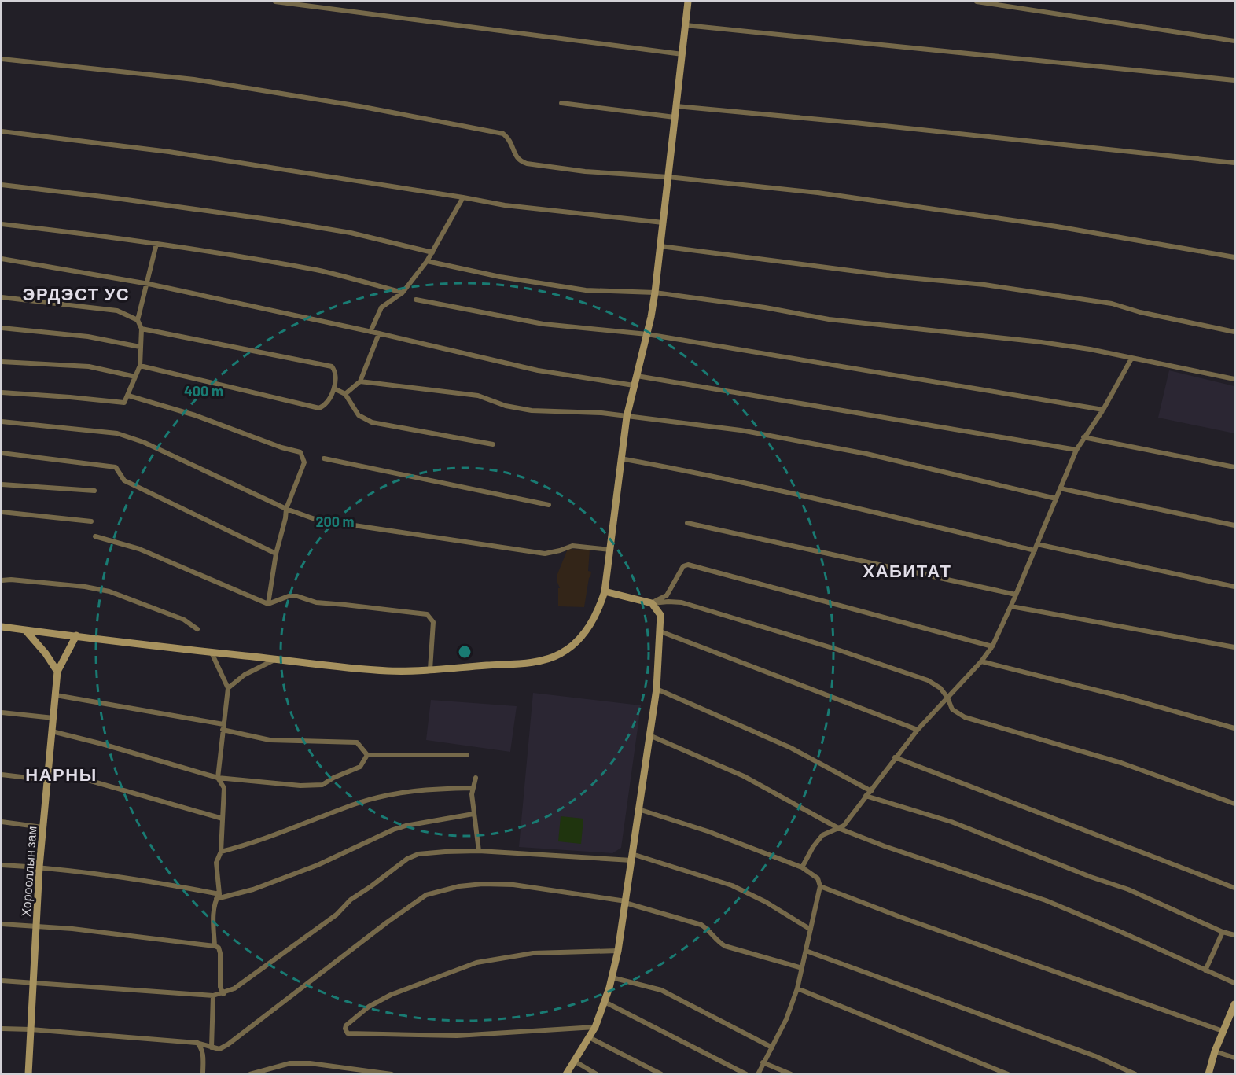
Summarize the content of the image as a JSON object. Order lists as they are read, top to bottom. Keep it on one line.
{"streets":{"main road":["Хорооллын зам"]},"districts":["ЭРДЭСТ УС","ХАБИТАТ","НАРНЫ"],"rings":["400 m","200 m"]}
